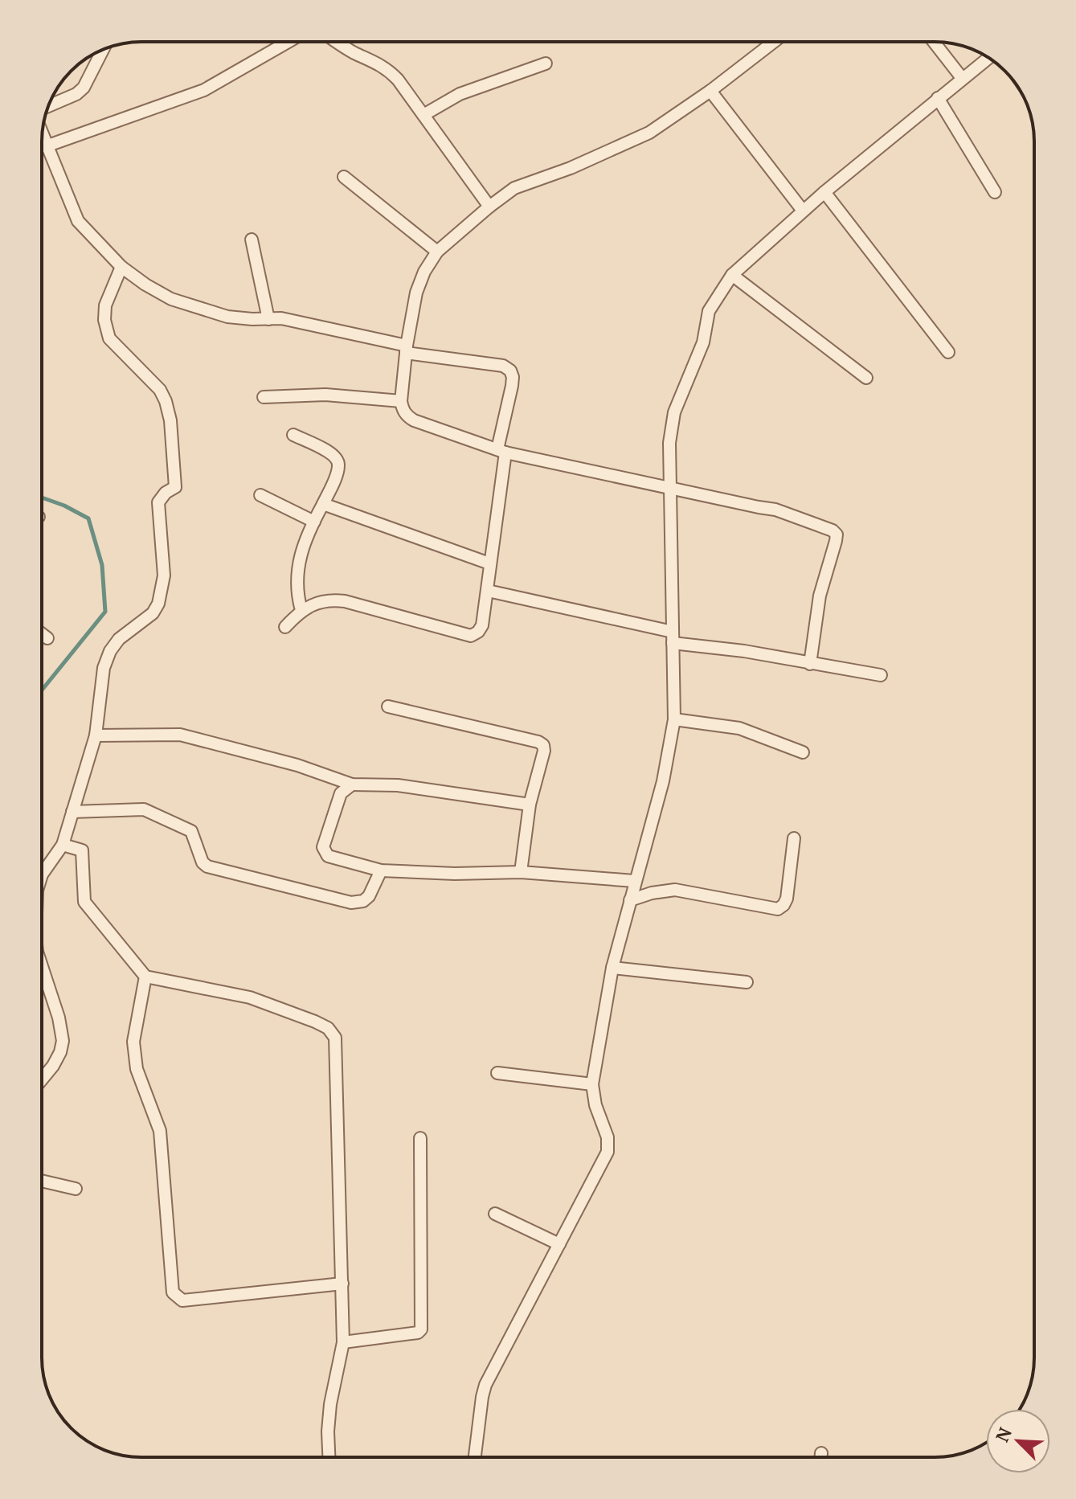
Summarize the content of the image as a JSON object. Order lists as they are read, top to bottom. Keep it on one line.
{"north":"top left"}
